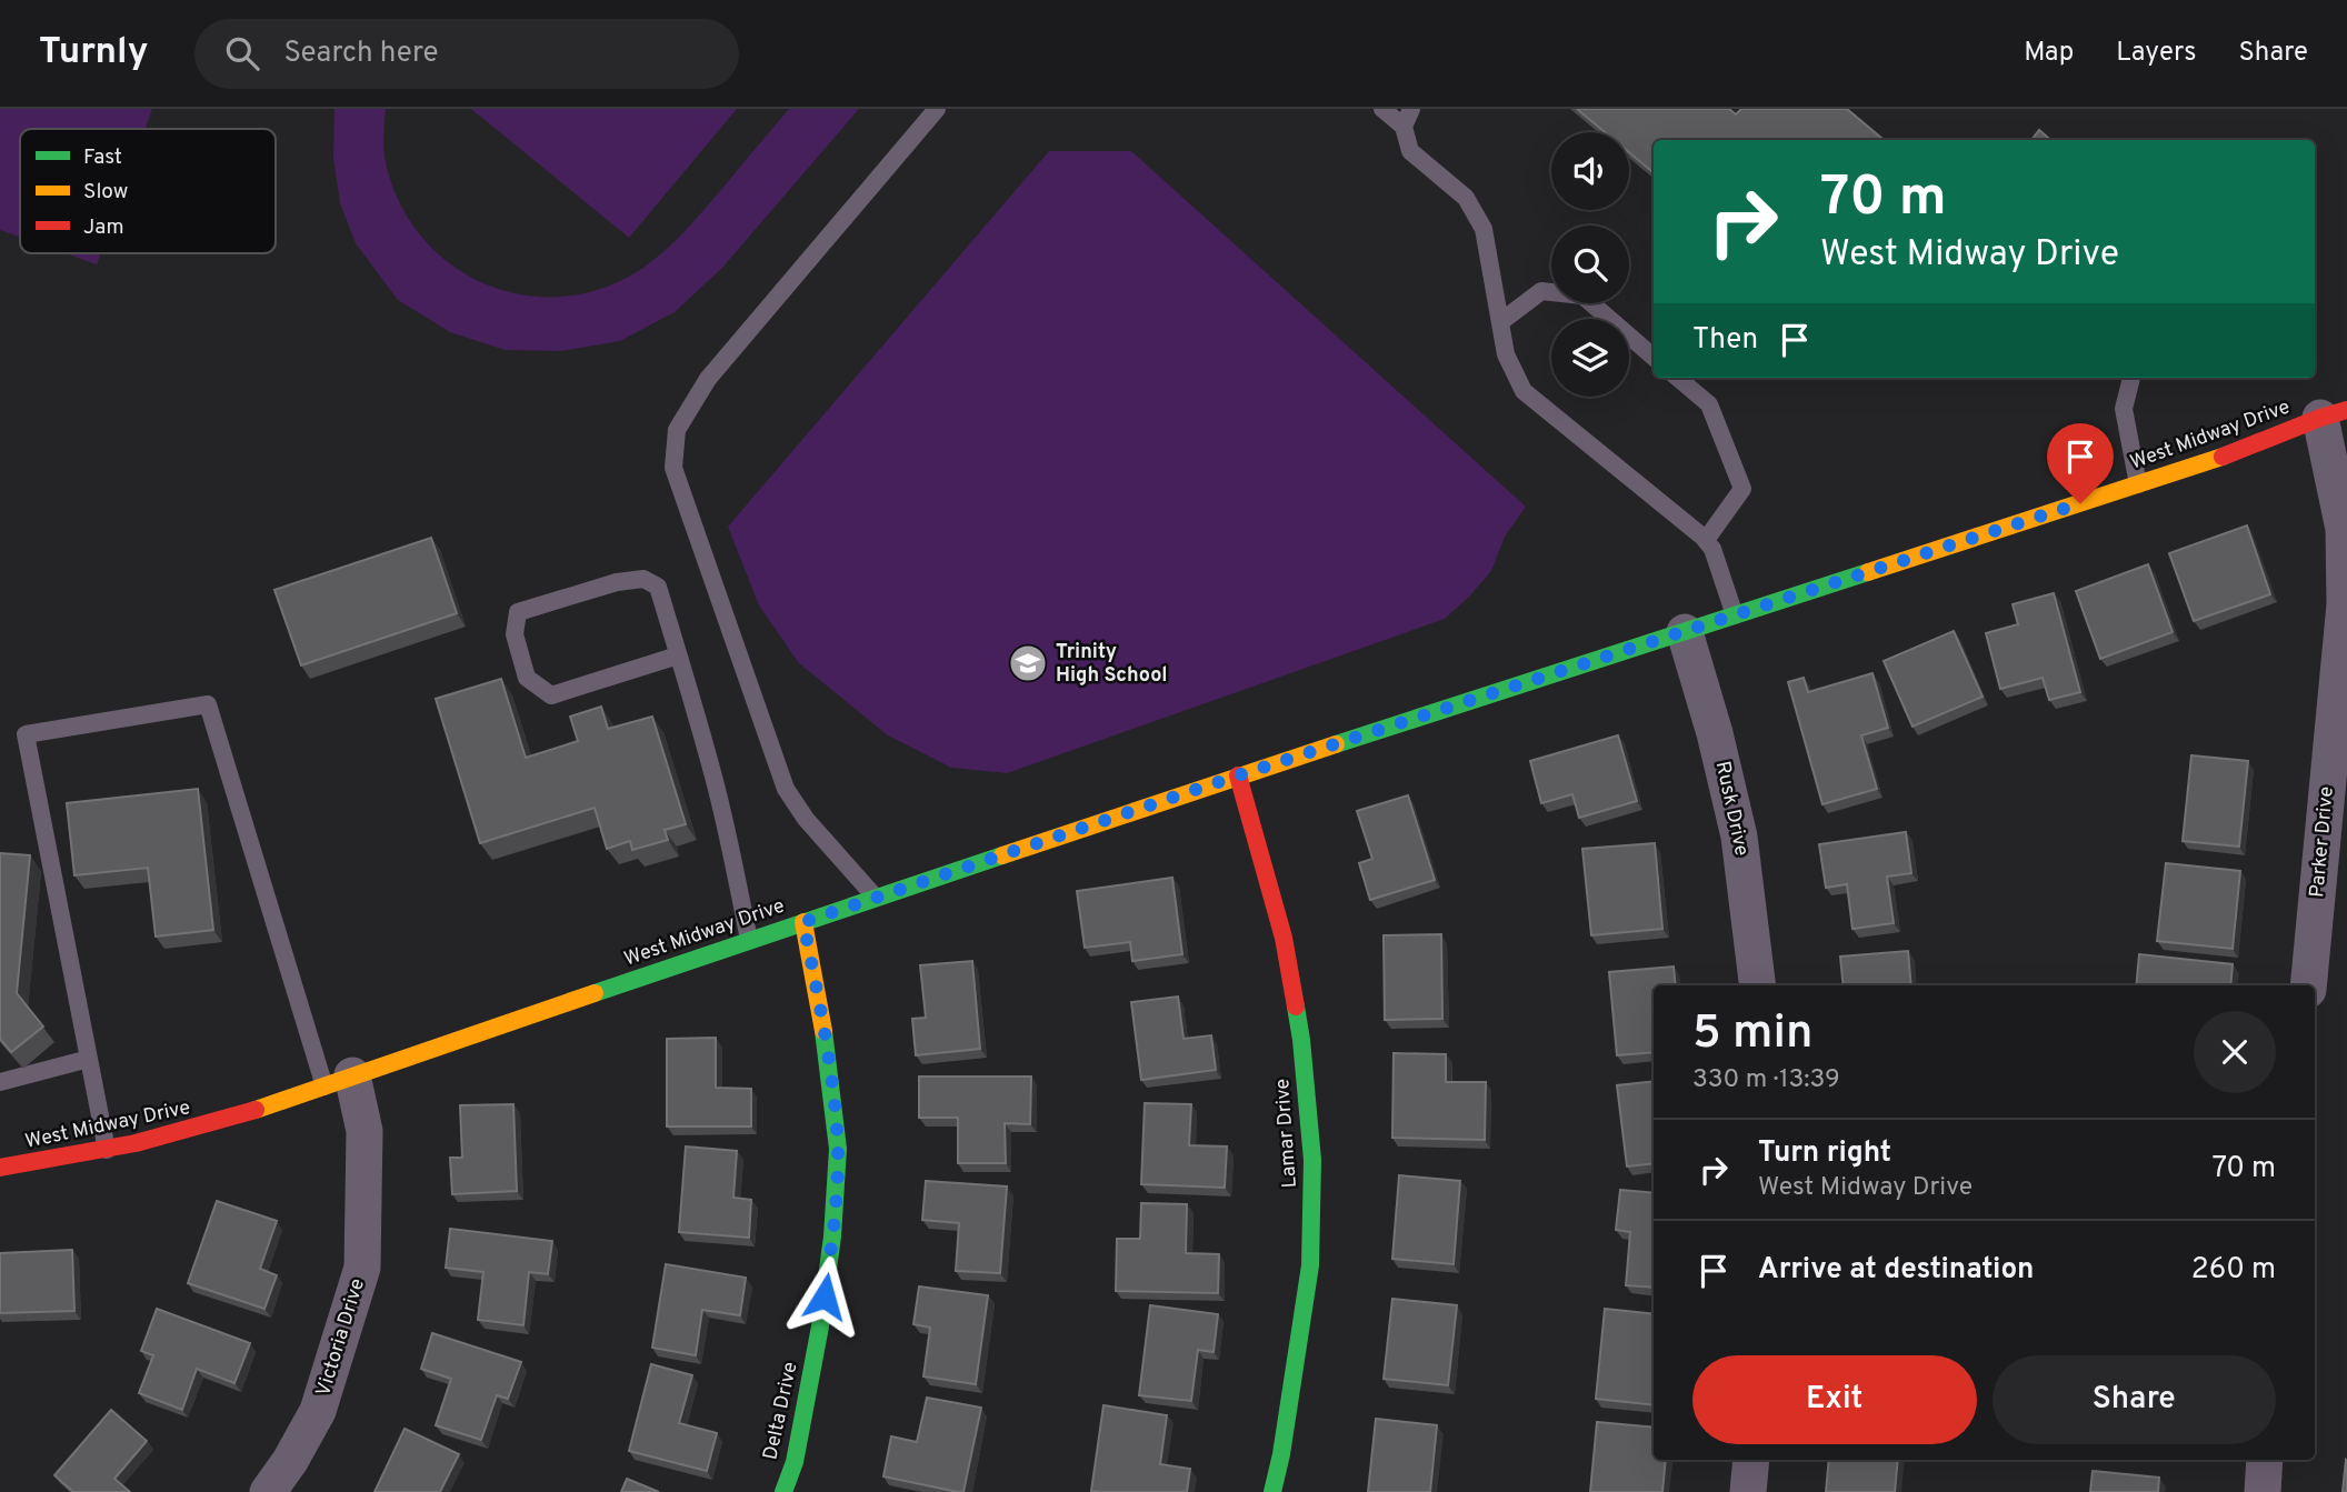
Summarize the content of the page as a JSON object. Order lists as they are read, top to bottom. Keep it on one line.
{"streets":{"street":["West Midway Drive","Rusk Drive","Parker Drive","Lamar Drive","Victoria Drive","Delta Drive"]},"crossings":[["West Midway Drive","Rusk Drive"],["West Midway Drive","Parker Drive"],["West Midway Drive","Lamar Drive"],["West Midway Drive","Victoria Drive"],["West Midway Drive","Delta Drive"]],"places":{"school or university":["Trinity High School"]},"legend":["Fast","Slow","Jam"],"page":{"header":"Turnly","search":"Search here","nav":["Map","Layers","Share"],"turn":["70 m","West Midway Drive"],"then":"Then","heading":["5 min","330 m · 13:39"],"list":[{"name":"Turn right","note":"West Midway Drive","value":"70 m"},{"name":"Arrive at destination","value":"260 m"}],"buttons":["Exit","Share"]}}
